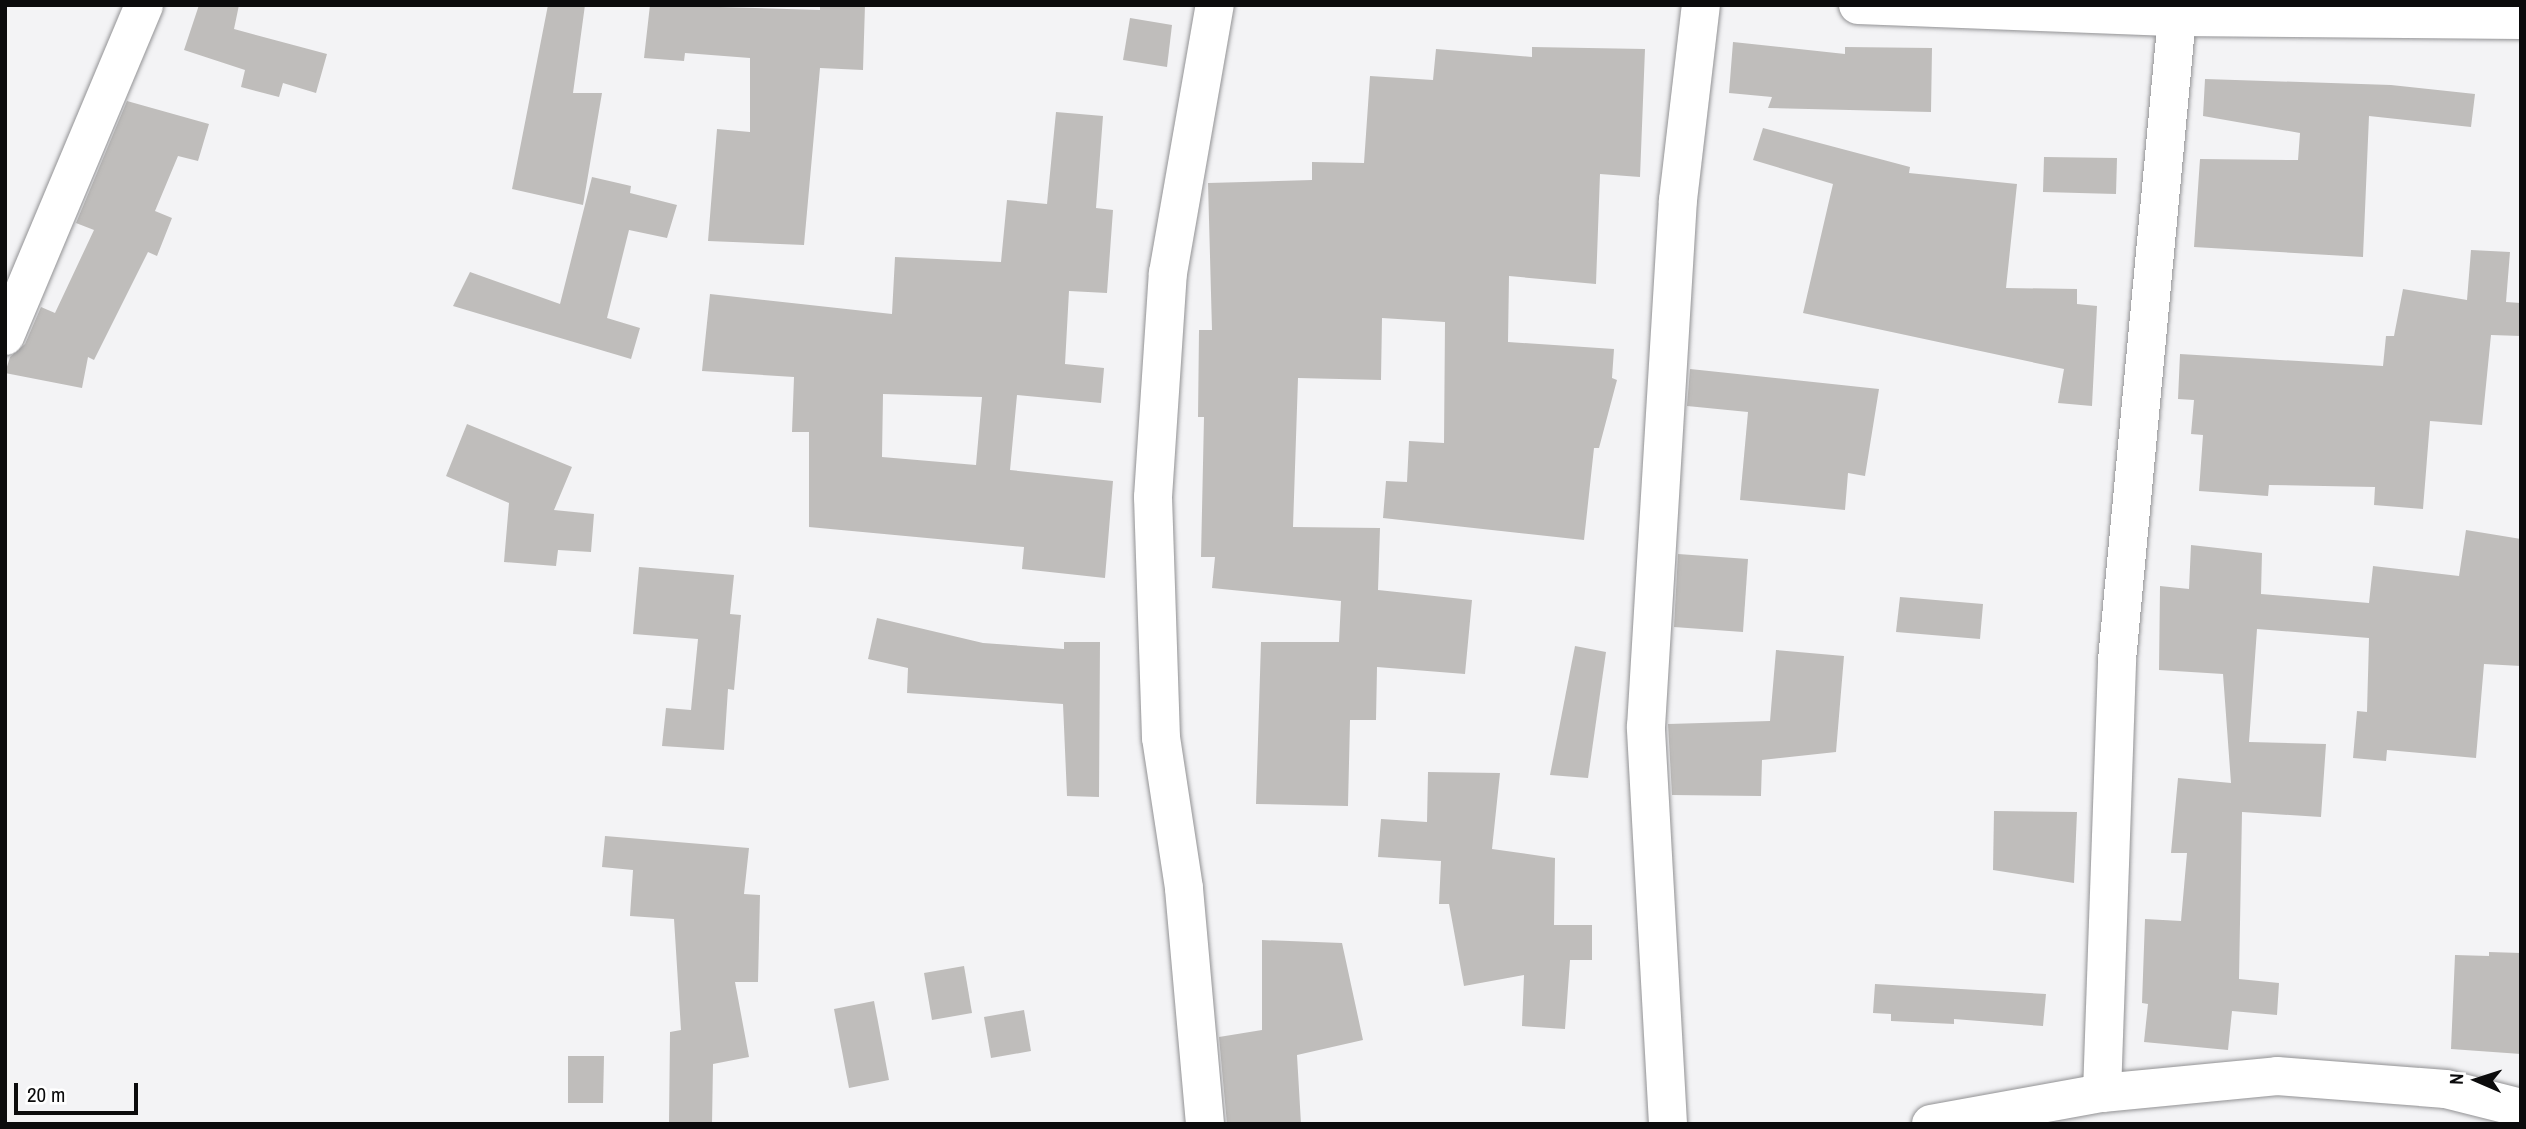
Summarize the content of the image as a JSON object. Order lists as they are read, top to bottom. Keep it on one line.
{"scale_bar":"20 m","north":"left"}
